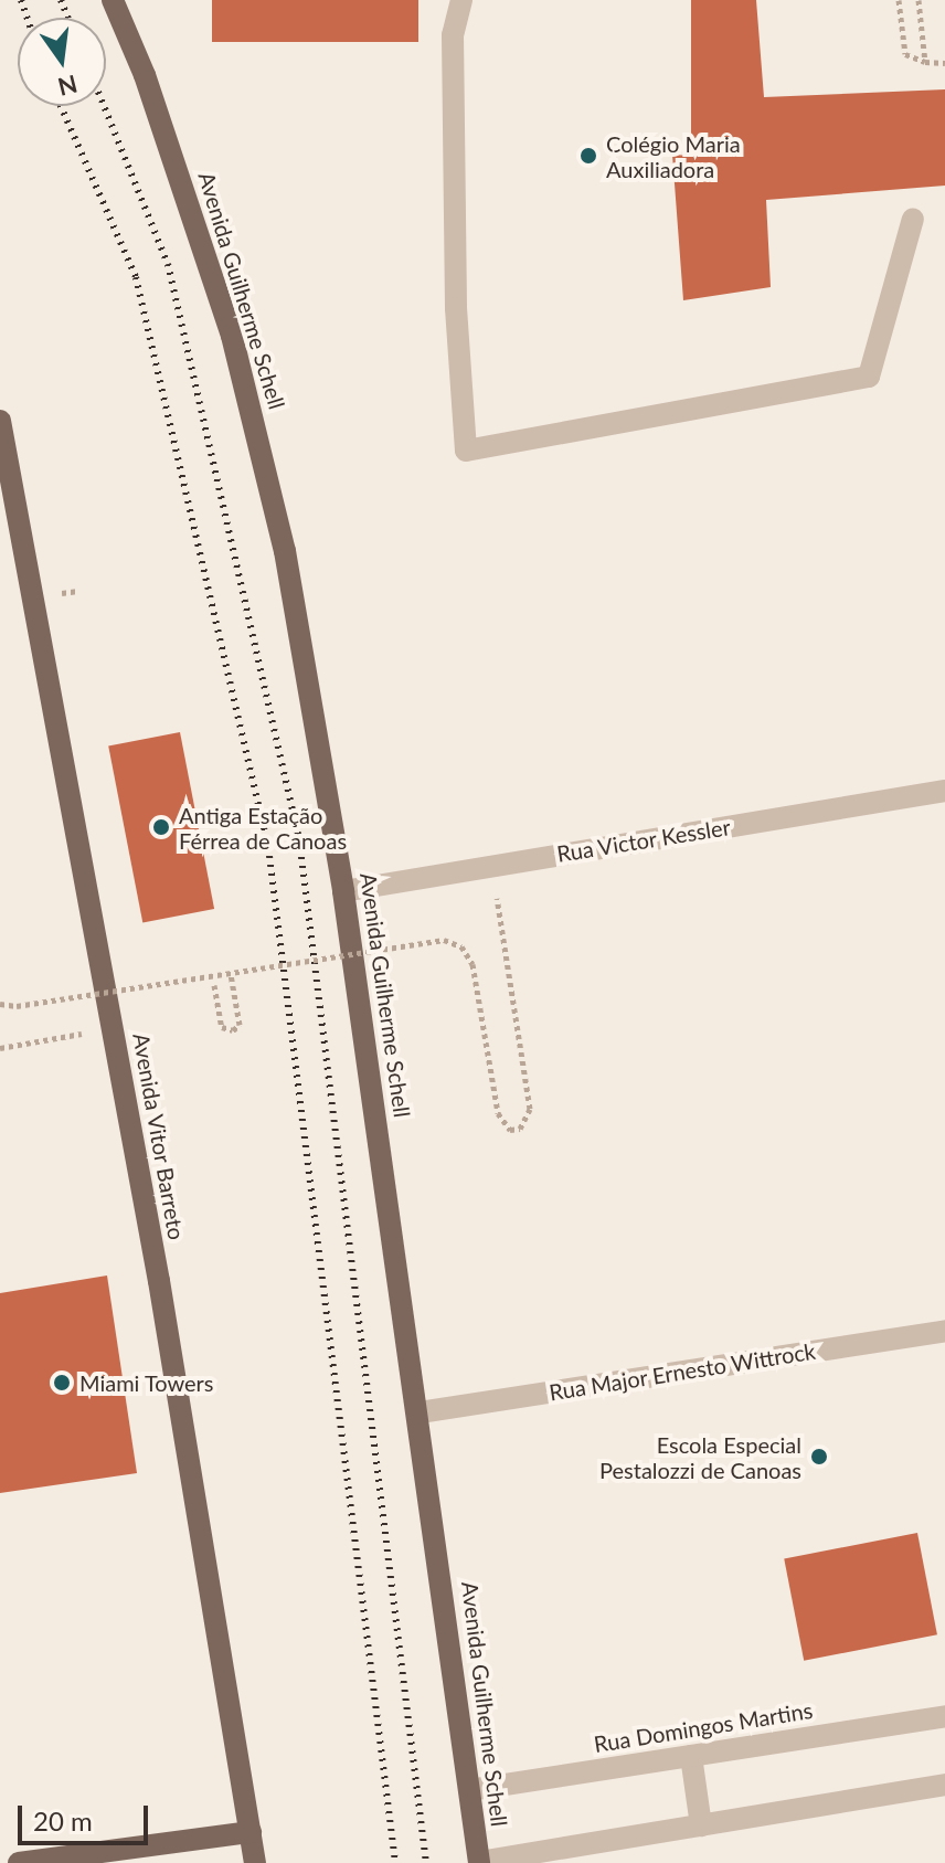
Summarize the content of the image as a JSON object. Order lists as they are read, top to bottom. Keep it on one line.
{"streets":{"main road":["Avenida Guilherme Schell","Avenida Vitor Barreto"],"street":["Rua Victor Kessler","Rua Major Ernesto Wittrock","Rua Domingos Martins"]},"crossings":[["Avenida Guilherme Schell","Rua Victor Kessler"],["Avenida Guilherme Schell","Rua Major Ernesto Wittrock"],["Avenida Guilherme Schell","Rua Domingos Martins"]],"places":["Colégio Maria Auxiliadora","Antiga Estação Férrea de Canoas","Miami Towers","Escola Especial Pestalozzi de Canoas"],"scale_bar":"20 m","north":"bottom"}
